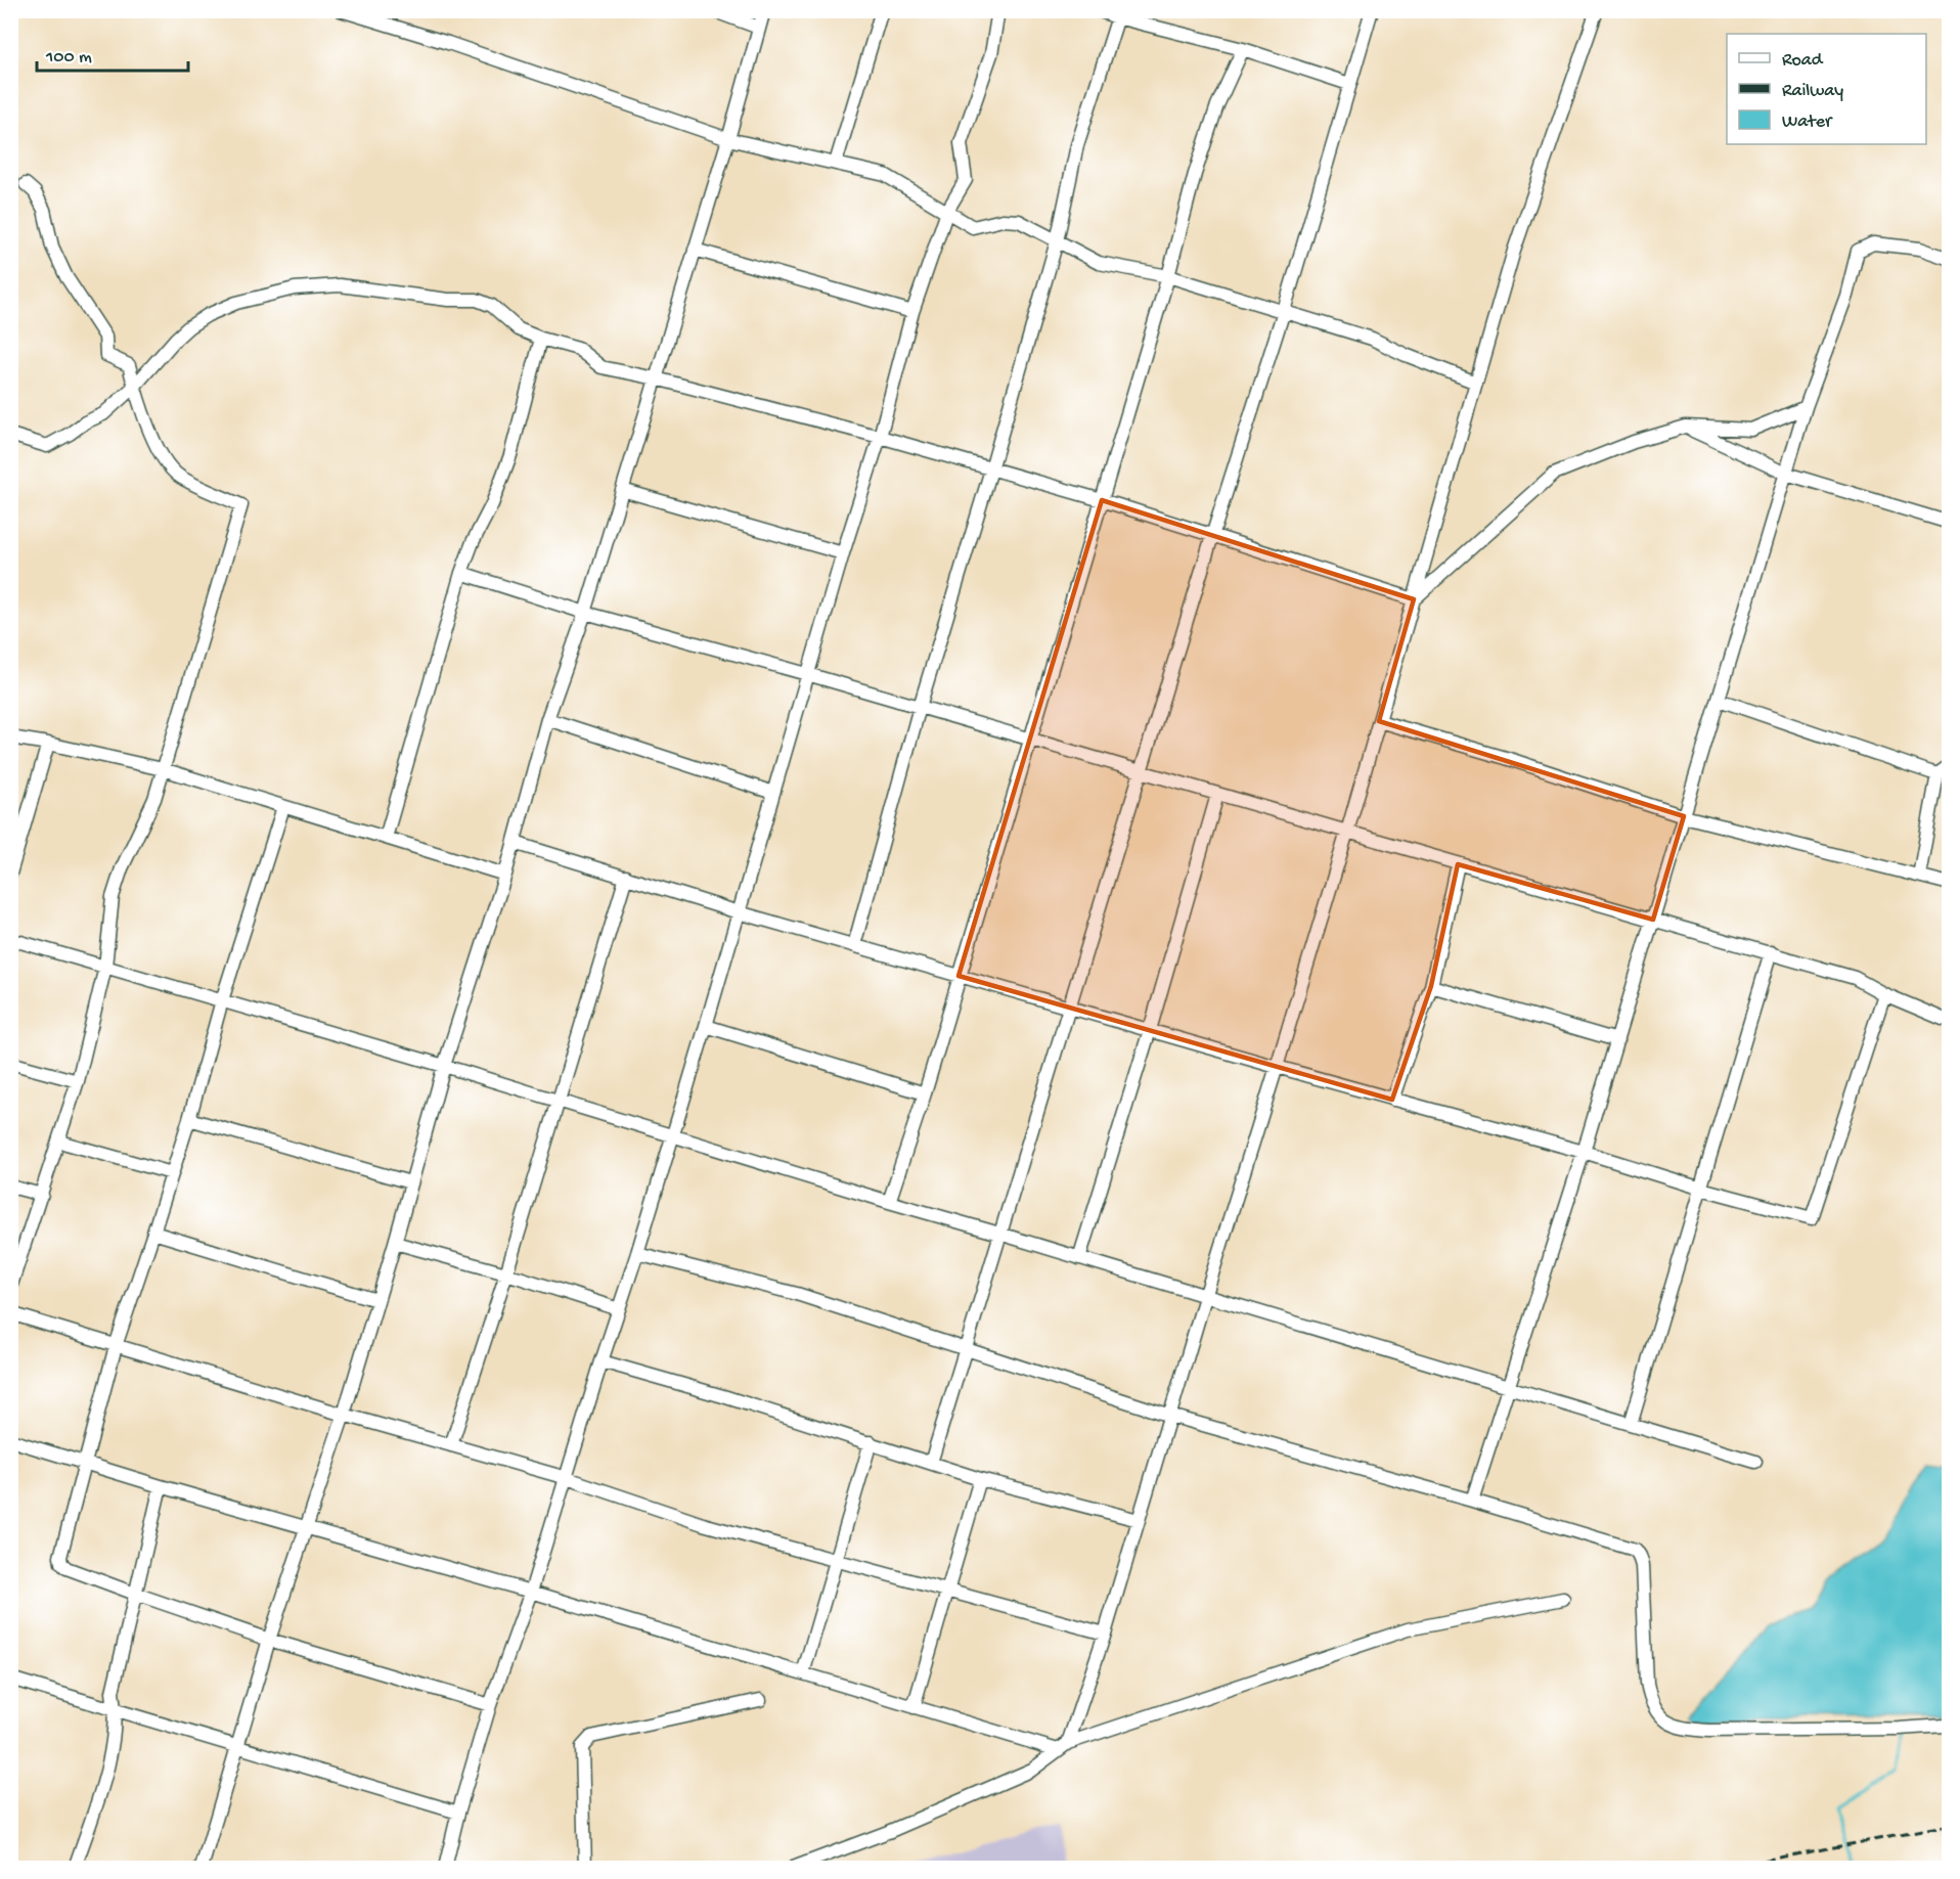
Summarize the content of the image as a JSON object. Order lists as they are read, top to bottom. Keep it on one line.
{"legend":["Road","Railway","Water"],"scale_bar":"100 m"}
